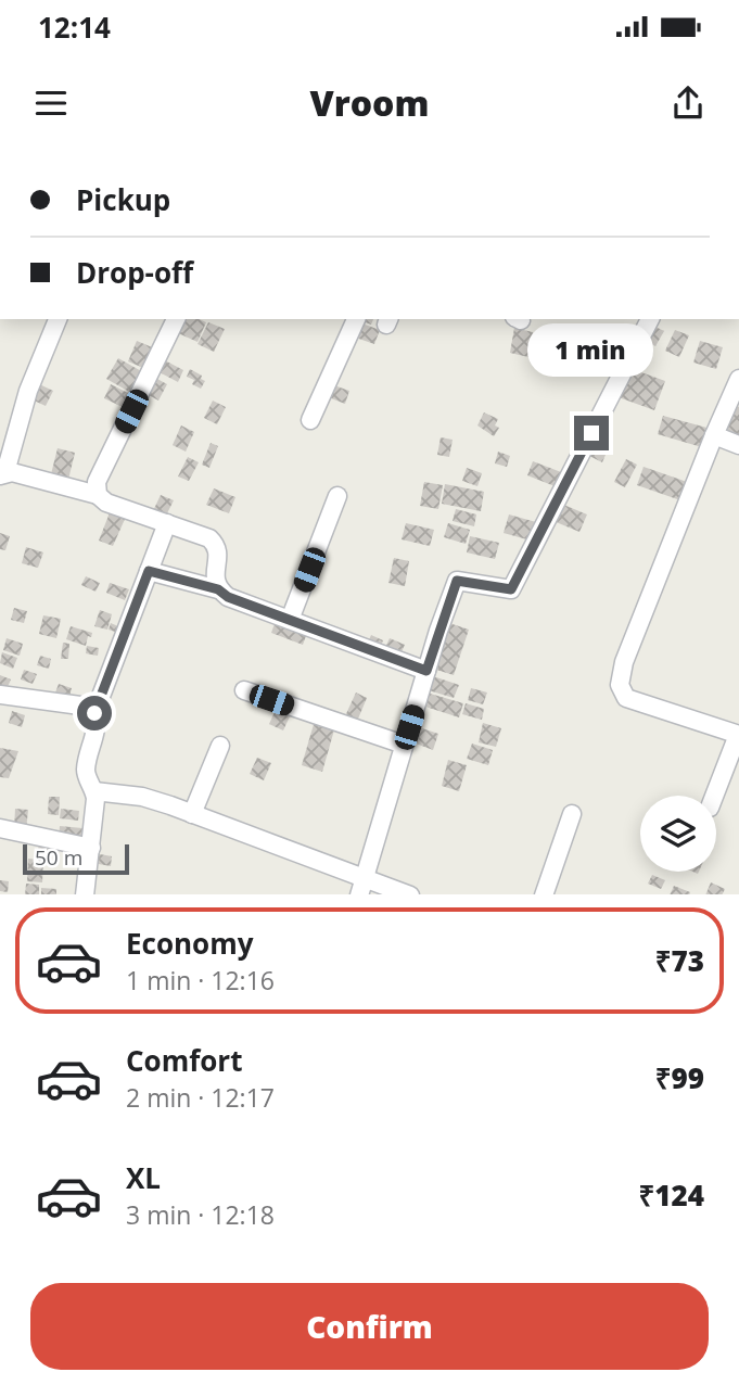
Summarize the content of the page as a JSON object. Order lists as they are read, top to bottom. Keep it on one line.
{"scale_bar":"50 m","page":{"status":"12:14","header":"Vroom","banner":["Pickup","Drop-off"],"bubble":"1 min","scale":"50 m","list":[{"name":"Economy","note":"1 min · 12:16","value":"₹73"},{"name":"Comfort","note":"2 min · 12:17","value":"₹99"},{"name":"XL","note":"3 min · 12:18","value":"₹124"}],"buttons":"Confirm"}}
